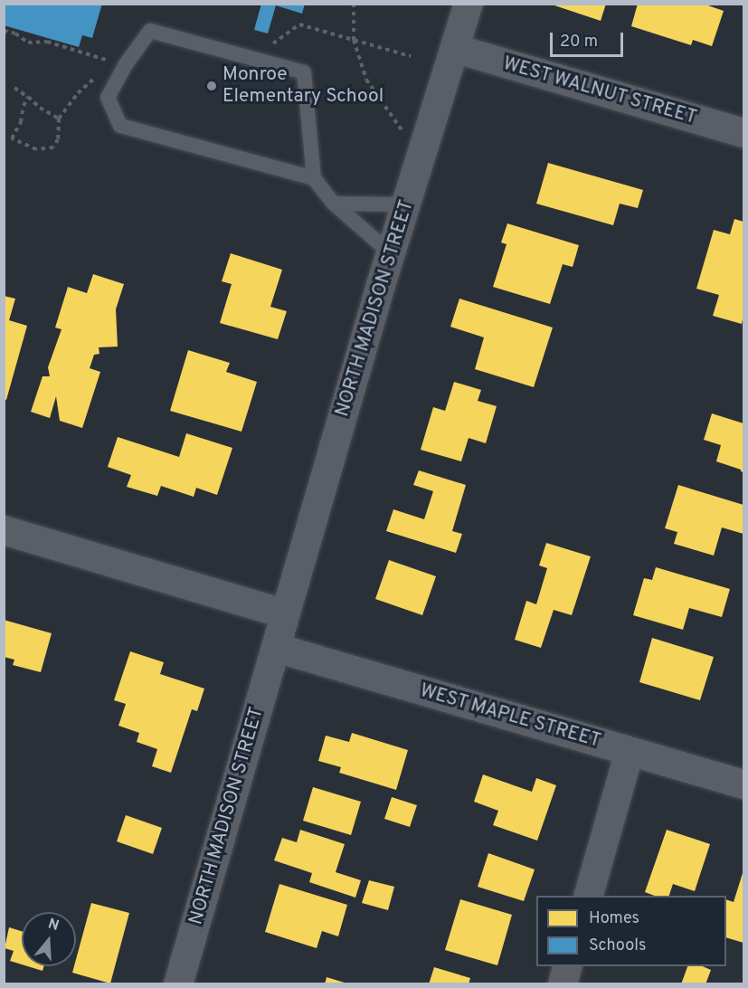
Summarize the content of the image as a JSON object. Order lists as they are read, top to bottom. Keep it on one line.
{"streets":{"street":["WEST WALNUT STREET","NORTH MADISON STREET","WEST MAPLE STREET"]},"crossings":[["WEST WALNUT STREET","NORTH MADISON STREET"],["NORTH MADISON STREET","WEST MAPLE STREET"]],"places":["Monroe Elementary School"],"legend":["Homes","Schools"],"scale_bar":"20 m","north":"top"}
